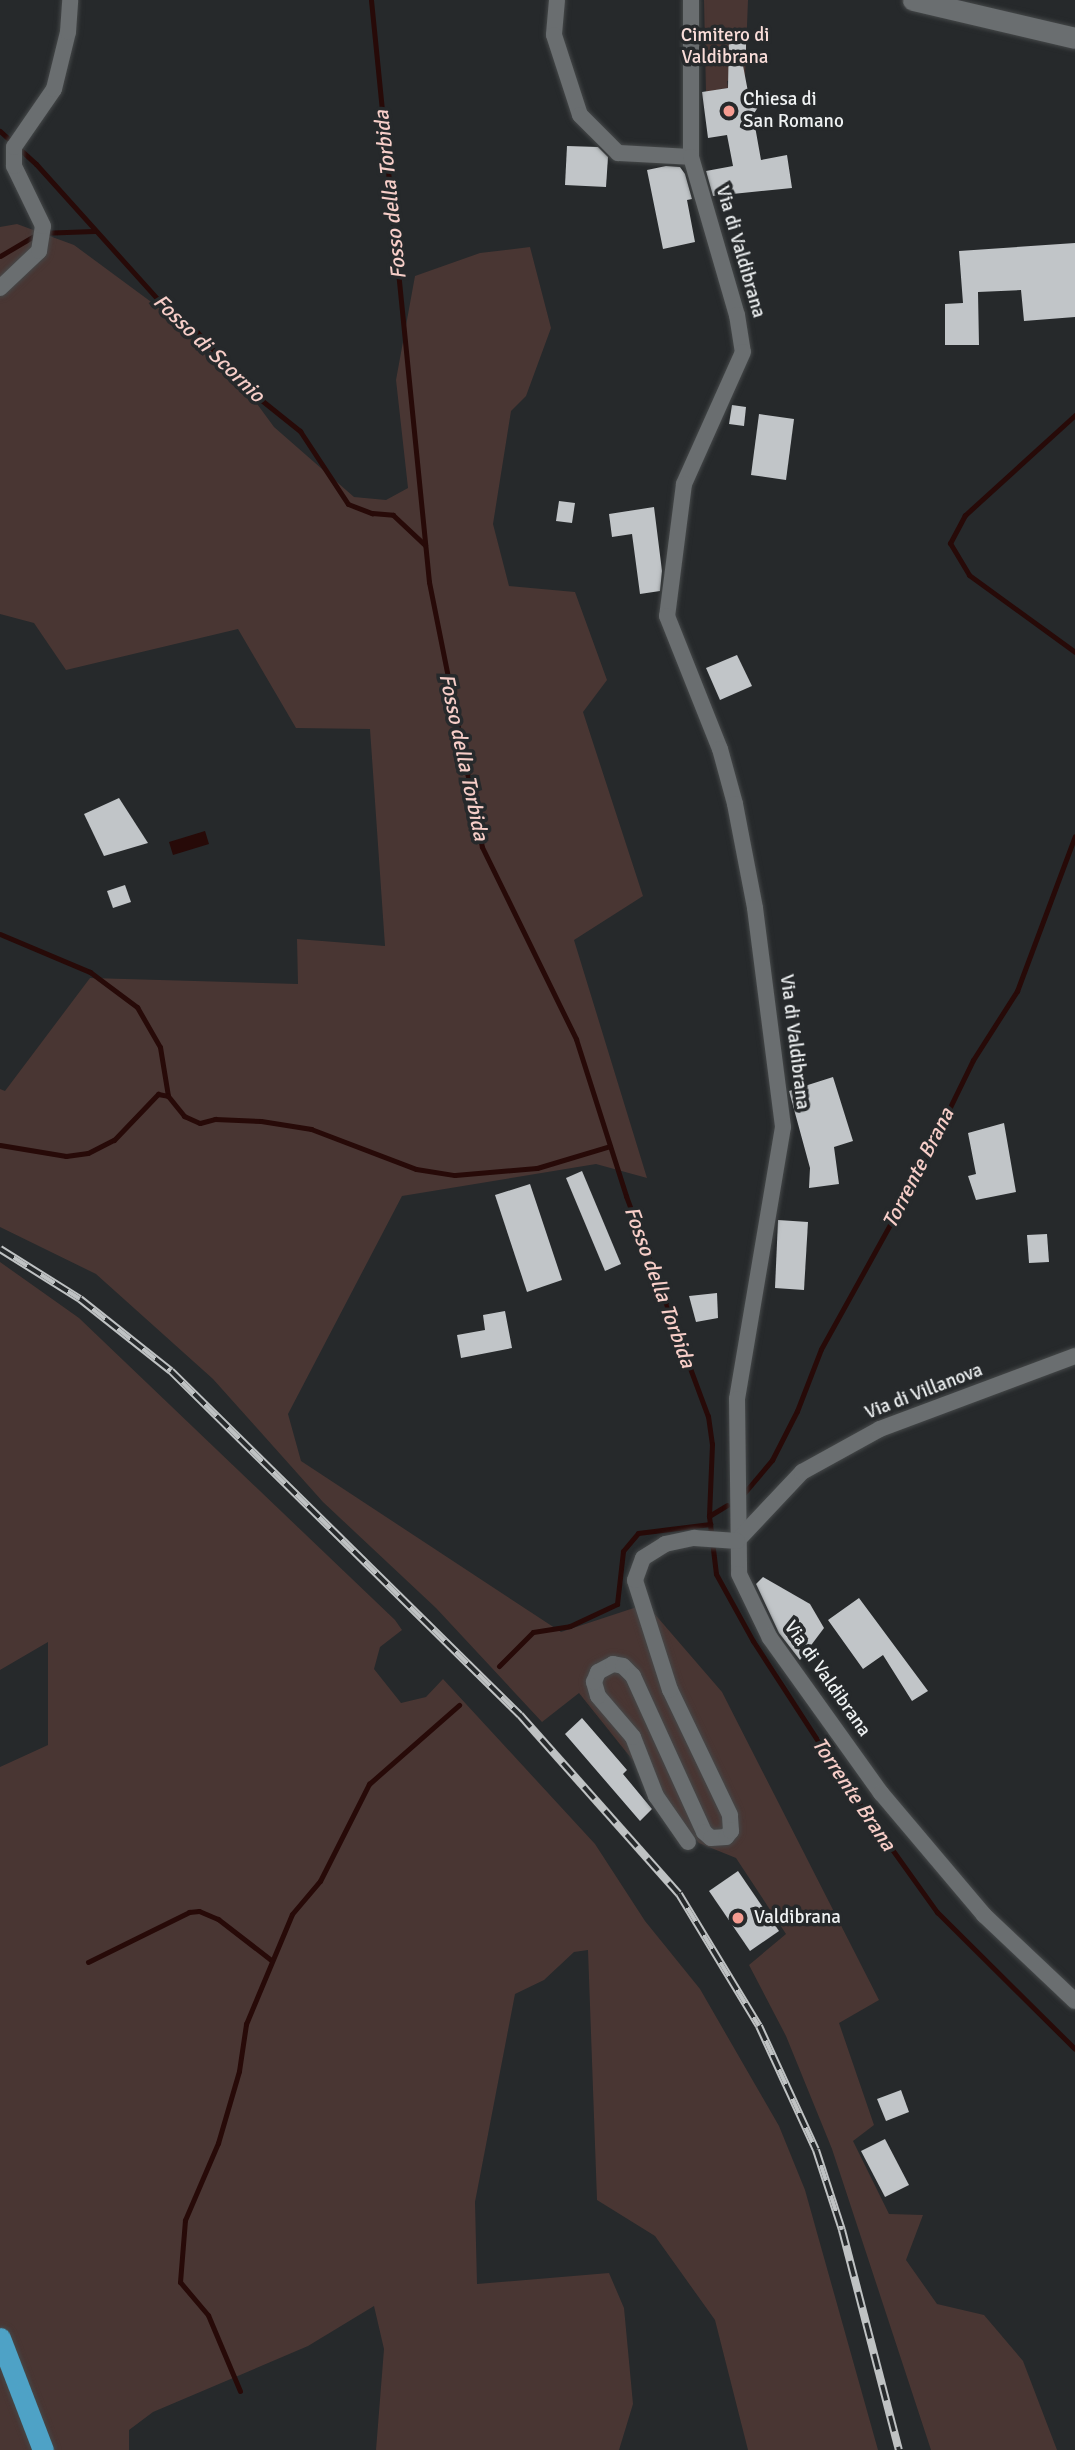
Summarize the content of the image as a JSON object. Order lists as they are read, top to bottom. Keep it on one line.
{"streets":{"street":["Via di Valdibrana","Via di Villanova"]},"crossings":[["Via di Valdibrana","Via di Villanova"]],"water":["Fosso della Torbida","Fosso di Scornio","Torrente Brana"],"parks":["Cimitero di Valdibrana"],"places":["Chiesa di San Romano","Valdibrana"]}
